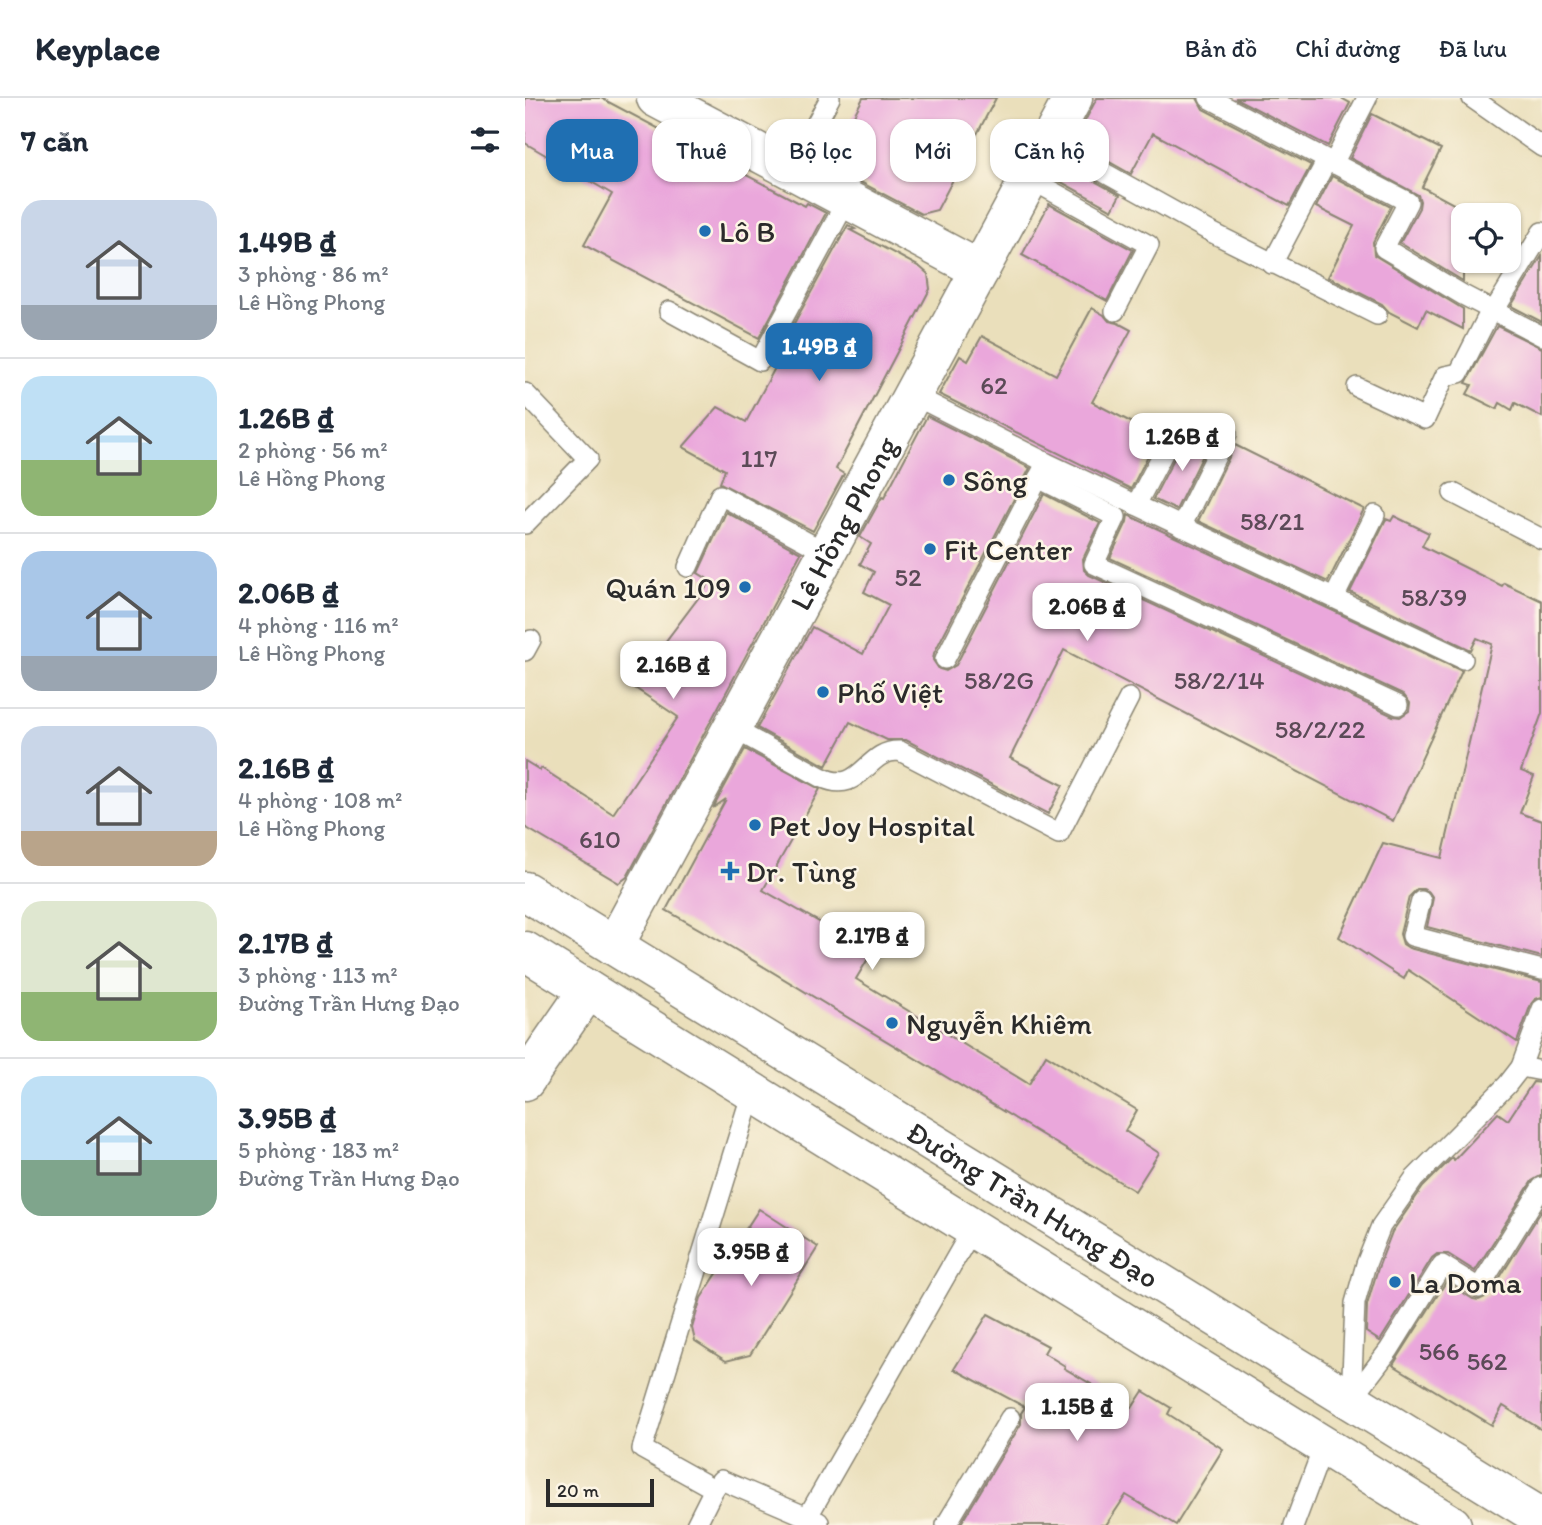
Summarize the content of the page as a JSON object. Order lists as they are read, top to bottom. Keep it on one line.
{"streets":{"main road":["Lê Hồng Phong","Đường Trần Hưng Đạo"]},"crossings":[["Lê Hồng Phong","Đường Trần Hưng Đạo"]],"places":{"other":["Lô B","Sông","Fit Center","Quán 109","Phố Việt","Pet Joy Hospital","Nguyễn Khiêm","La Doma"],"health":["Dr. Tùng"]},"house_numbers":["62","117","58/21","52","58/39","58/2G","58/2/14","58/2/22","610","566","562"],"scale_bar":"20 m","page":{"header":"Keyplace","nav":["Bản đồ","Chỉ đường","Đã lưu"],"heading":"7 căn","chip":["Mua","Thuê","Bộ lọc","Mới","Căn hộ"],"list":[{"name":"1.49B ₫","note":"3 phòng · 86 m² · Lê Hồng Phong"},{"name":"1.26B ₫","note":"2 phòng · 56 m² · Lê Hồng Phong"},{"name":"2.06B ₫","note":"4 phòng · 116 m² · Lê Hồng Phong"},{"name":"2.16B ₫","note":"4 phòng · 108 m² · Lê Hồng Phong"},{"name":"2.17B ₫","note":"3 phòng · 113 m² · Đường Trần Hưng Đạo"},{"name":"3.95B ₫","note":"5 phòng · 183 m² · Đường Trần Hưng Đạo"}],"price":["1.49B ₫","1.26B ₫","2.06B ₫","2.16B ₫","2.17B ₫","3.95B ₫","1.15B ₫"],"scale":"20 m"}}
